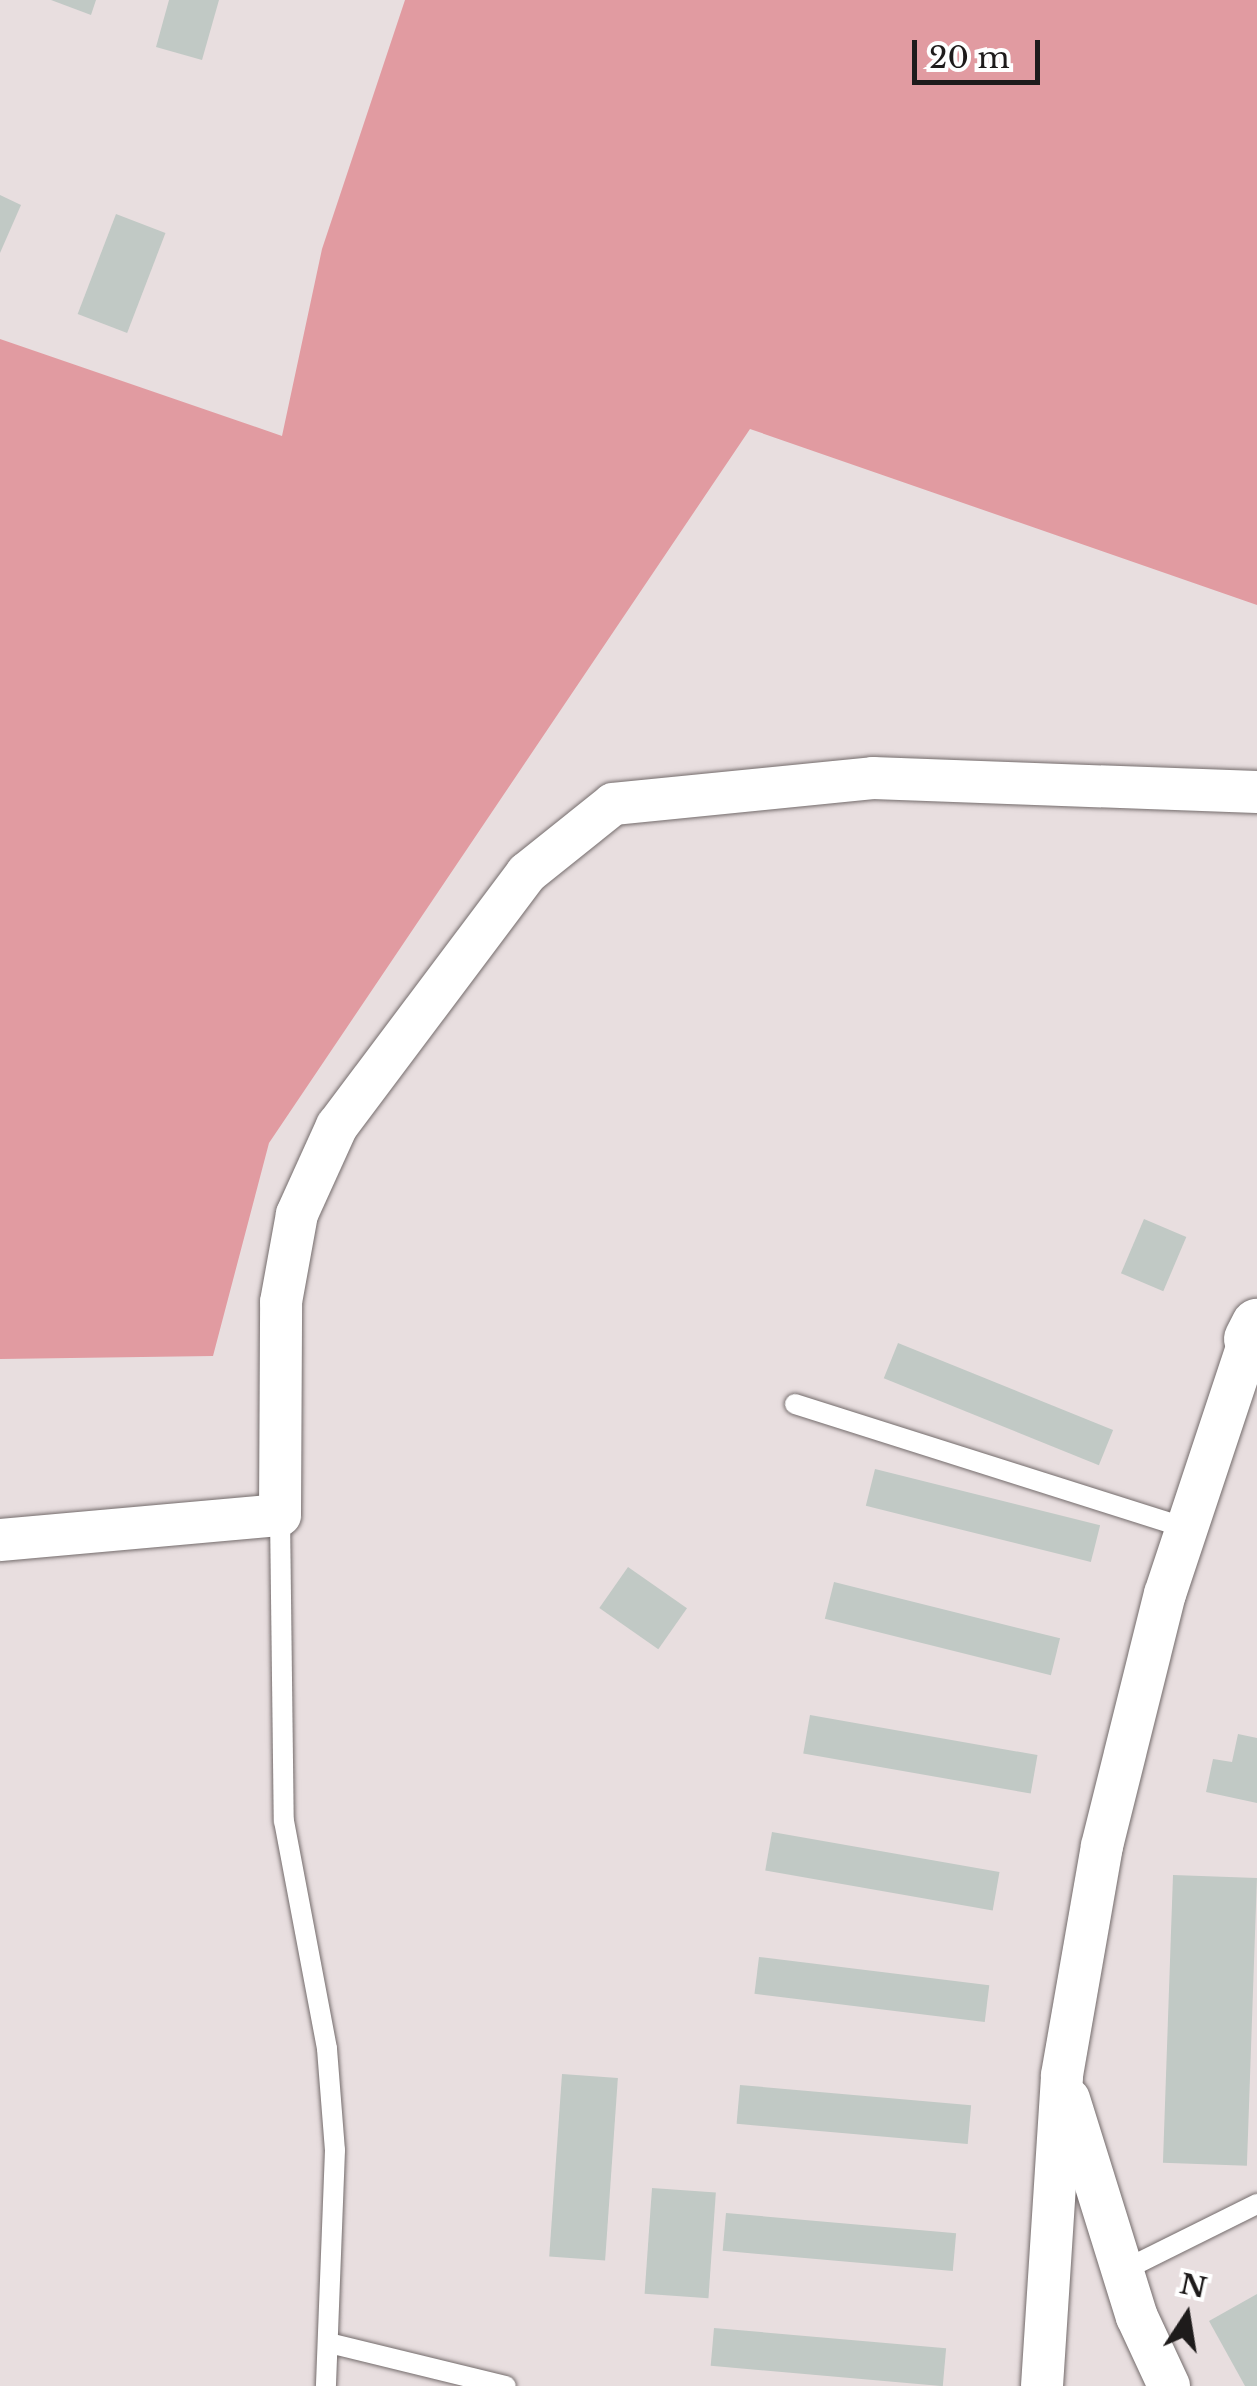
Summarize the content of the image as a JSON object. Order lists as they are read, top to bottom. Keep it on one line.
{"scale_bar":"20 m","north":"top"}
